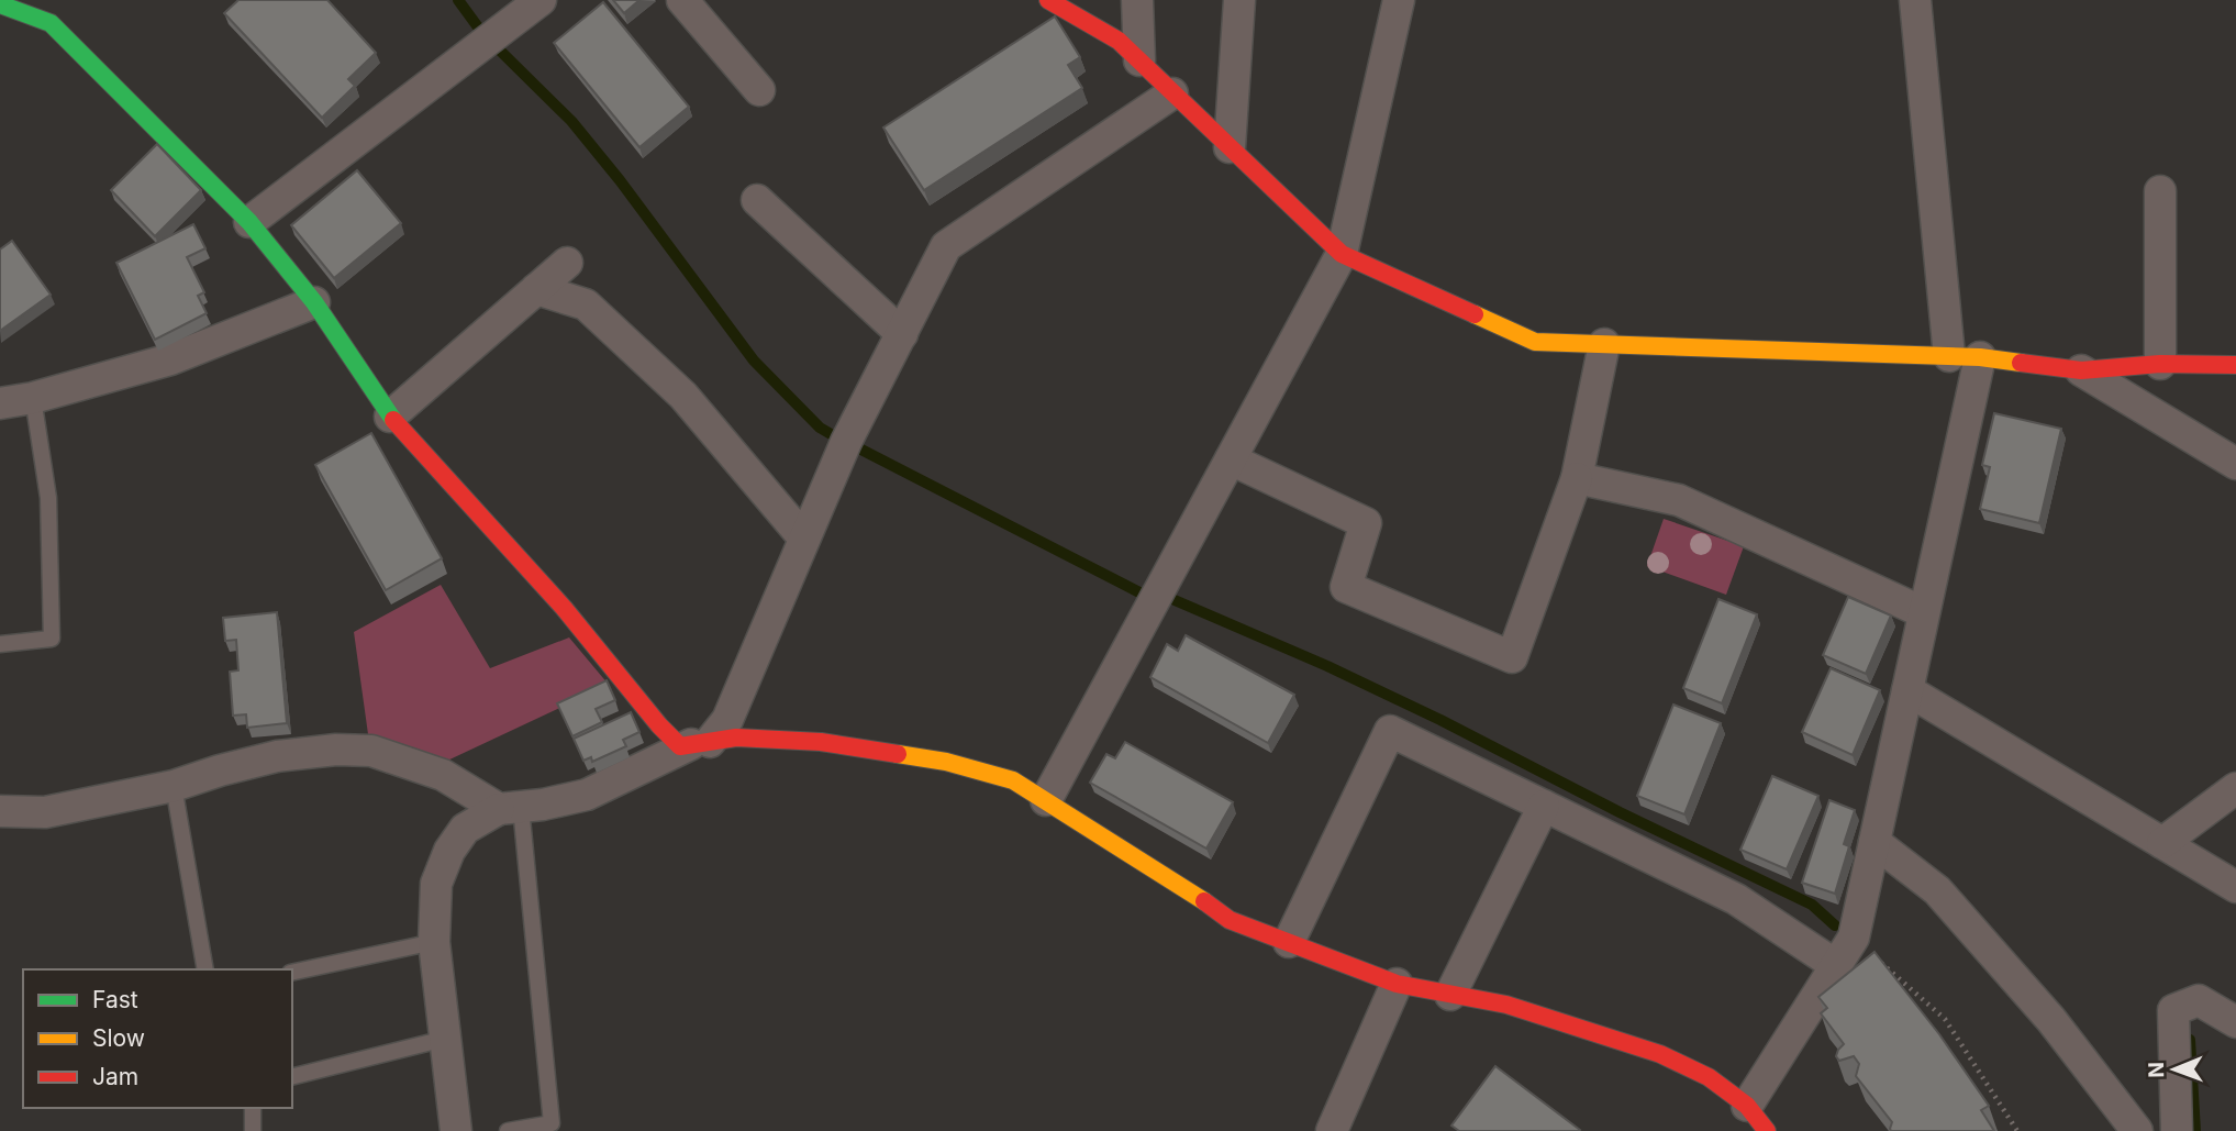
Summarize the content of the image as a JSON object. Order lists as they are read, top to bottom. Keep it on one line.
{"legend":["Fast","Slow","Jam"],"north":"left"}
